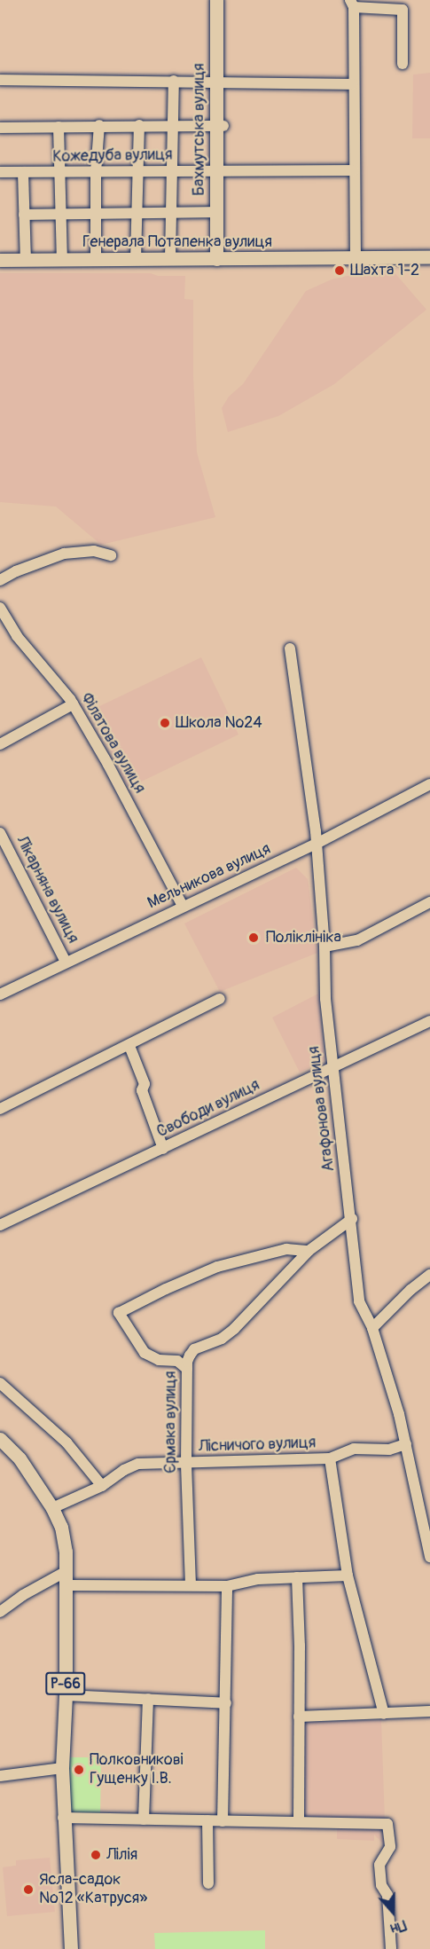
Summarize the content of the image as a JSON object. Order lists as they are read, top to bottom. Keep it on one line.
{"streets":{"main road":["Бахмутська вулиця","Генерала Потапенка вулиця","Р-66"],"street":["Кожедуба вулиця","Філатова вулиця","Мельникова вулиця","Лікарняна вулиця","Свободи вулиця","Агафонова вулиця","Єрмака вулиця","Лісничого вулиця"]},"crossings":[["Бахмутська вулиця","Кожедуба вулиця"],["Бахмутська вулиця","Генерала Потапенка вулиця"],["Філатова вулиця","Мельникова вулиця"],["Мельникова вулиця","Лікарняна вулиця"],["Мельникова вулиця","Агафонова вулиця"],["Свободи вулиця","Агафонова вулиця"],["Агафонова вулиця","Єрмака вулиця"],["Агафонова вулиця","Лісничого вулиця"],["Єрмака вулиця","Лісничого вулиця"],["Лісничого вулиця","Р-66"]],"places":["Шахта 1-2","Школа №24","Поліклініка","Полковникові Гущенку І.В.","Лілія","Ясла-садок №12 «Катруся»"],"north":"bottom"}
